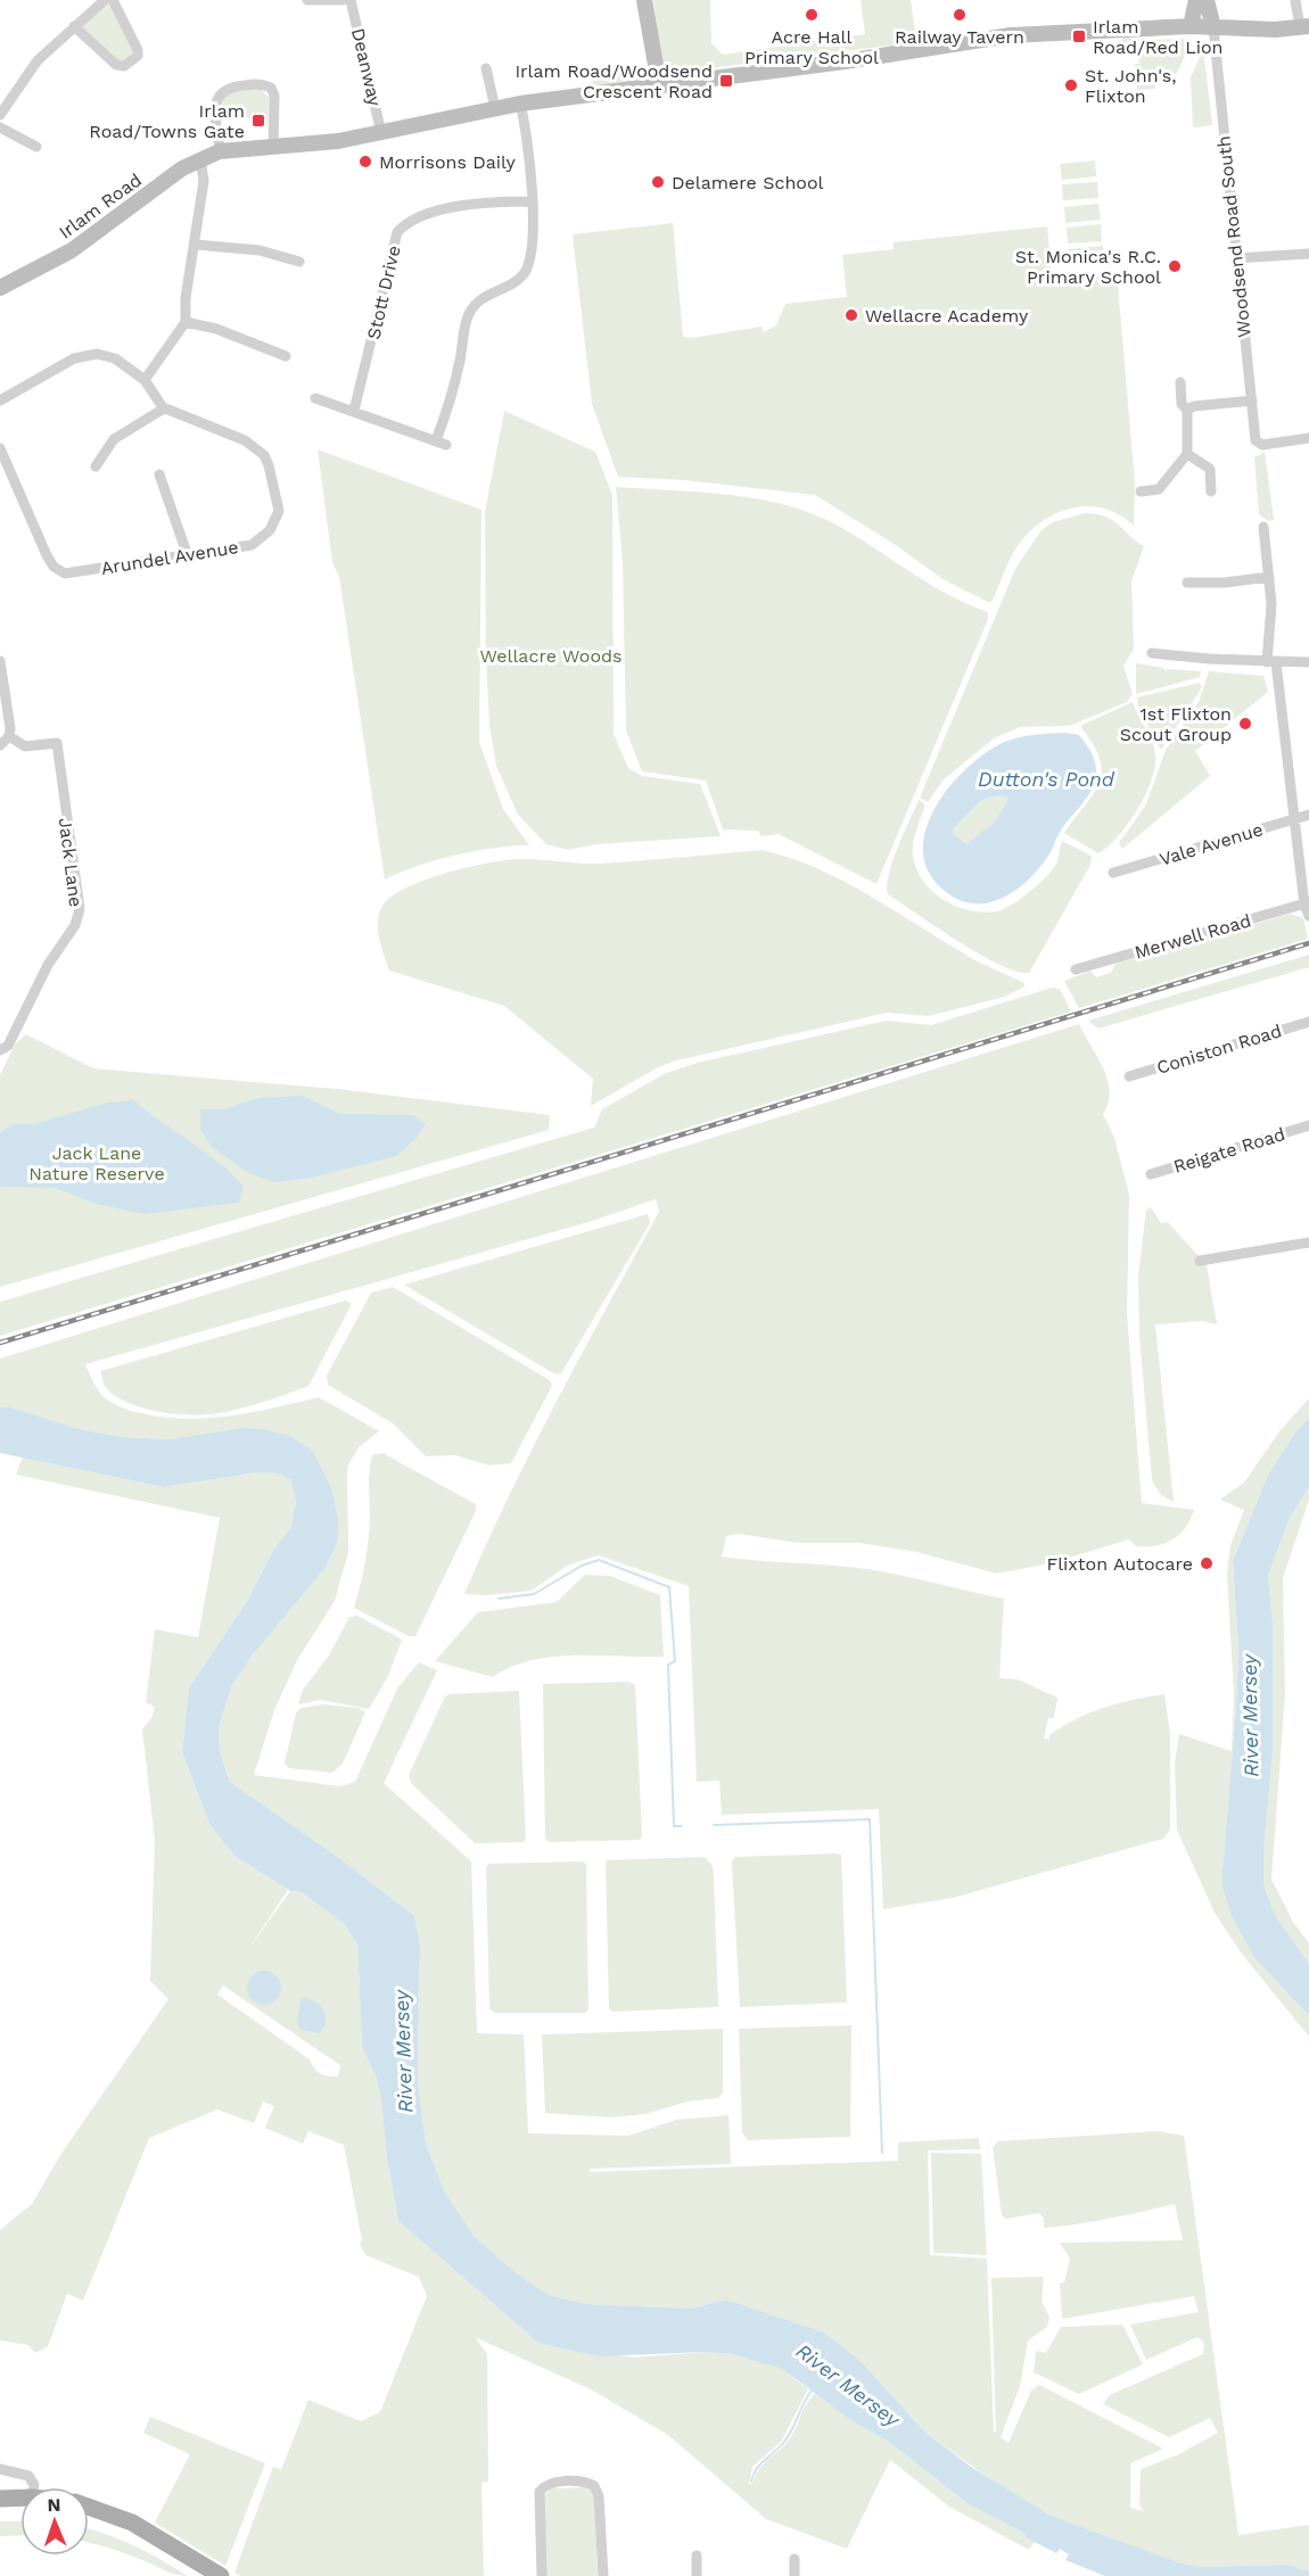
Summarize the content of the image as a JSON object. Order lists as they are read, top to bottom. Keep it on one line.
{"streets":{"street":["Deanway","Irlam Road","Woodsend Road South","Stott Drive","Arundel Avenue","Vale Avenue","Jack Lane","Merwell Road","Coniston Road","Reigate Road"]},"crossings":[["Deanway","Irlam Road"],["Irlam Road","Woodsend Road South"]],"water":["Dutton's Pond","River Mersey"],"parks":["Wellacre Woods","Jack Lane Nature Reserve"],"places":{"other":["Acre Hall Primary School","Railway Tavern","St. John's, Flixton","Morrisons Daily","Delamere School","St. Monica's R.C. Primary School","Wellacre Academy","1st Flixton Scout Group","Flixton Autocare"],"transit":["Irlam Road/Red Lion","Irlam Road/Woodsend Crescent Road","Irlam Road/Towns Gate"]},"north":"top"}
